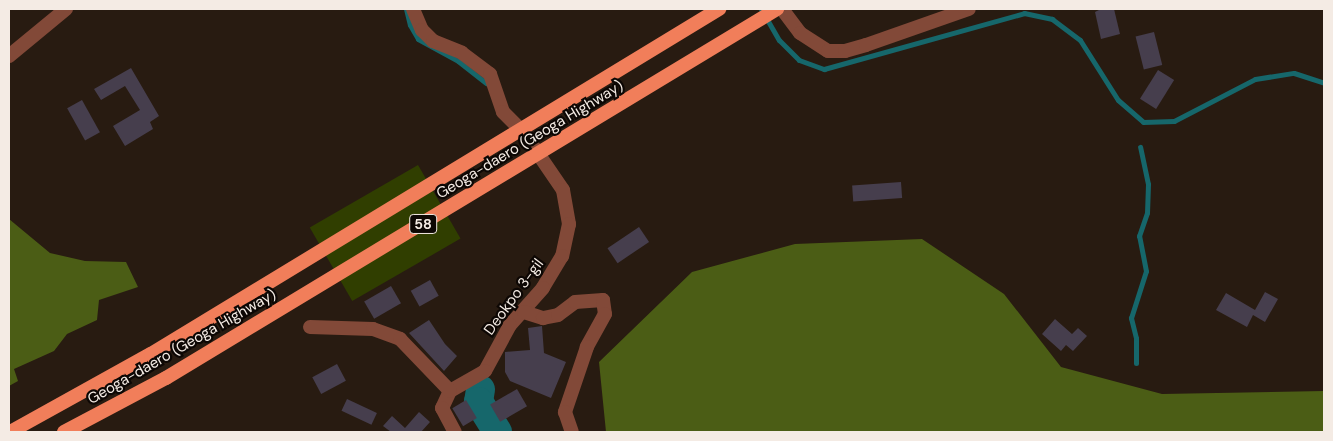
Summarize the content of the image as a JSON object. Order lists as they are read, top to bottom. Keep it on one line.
{"streets":{"highway":["Geoga-daero (Geoga Highway)","58"],"street":["Deokpo 3-gil"]}}
